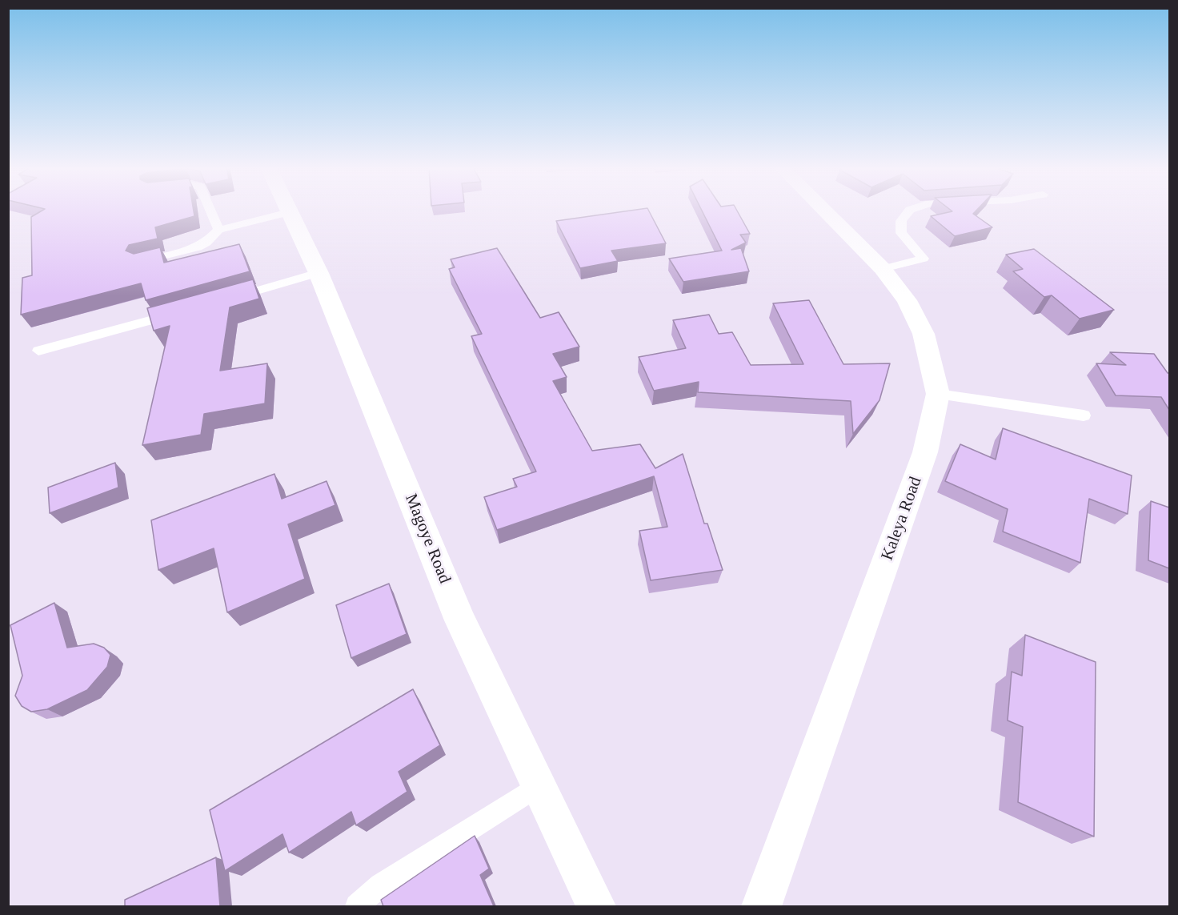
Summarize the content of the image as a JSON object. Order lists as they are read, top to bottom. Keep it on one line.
{"streets":{"street":["Kaleya Road","Magoye Road"]}}
